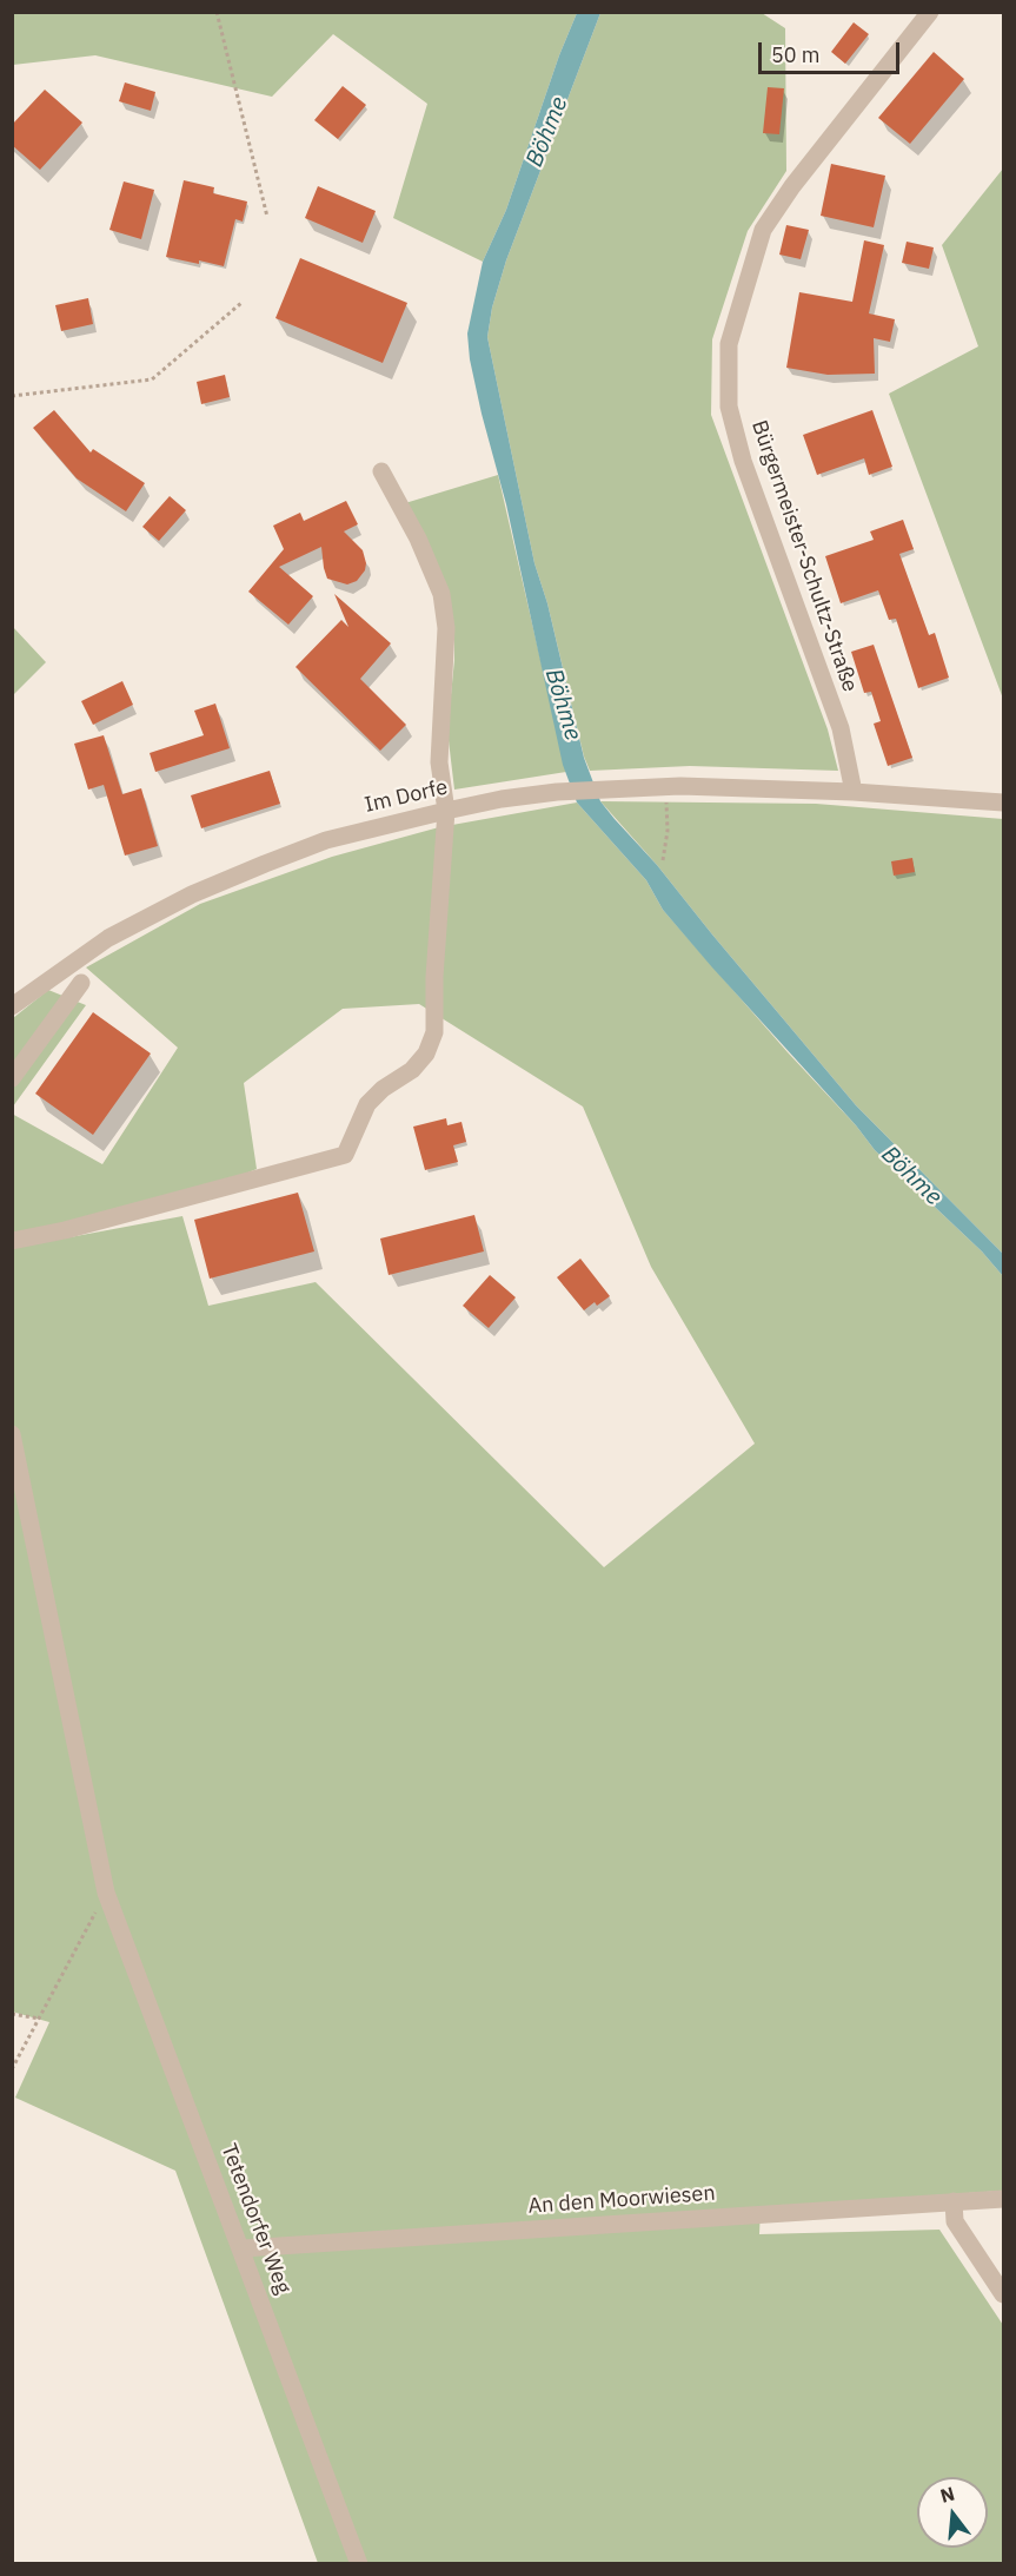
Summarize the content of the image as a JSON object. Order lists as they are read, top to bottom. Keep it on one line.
{"streets":{"street":["Bürgermeister-Schultz-Straße","Im Dorfe","An den Moorwiesen","Tetendorfer Weg"]},"crossings":[["Bürgermeister-Schultz-Straße","Im Dorfe"],["An den Moorwiesen","Tetendorfer Weg"]],"water":["Böhme"],"scale_bar":"50 m","north":"top"}
